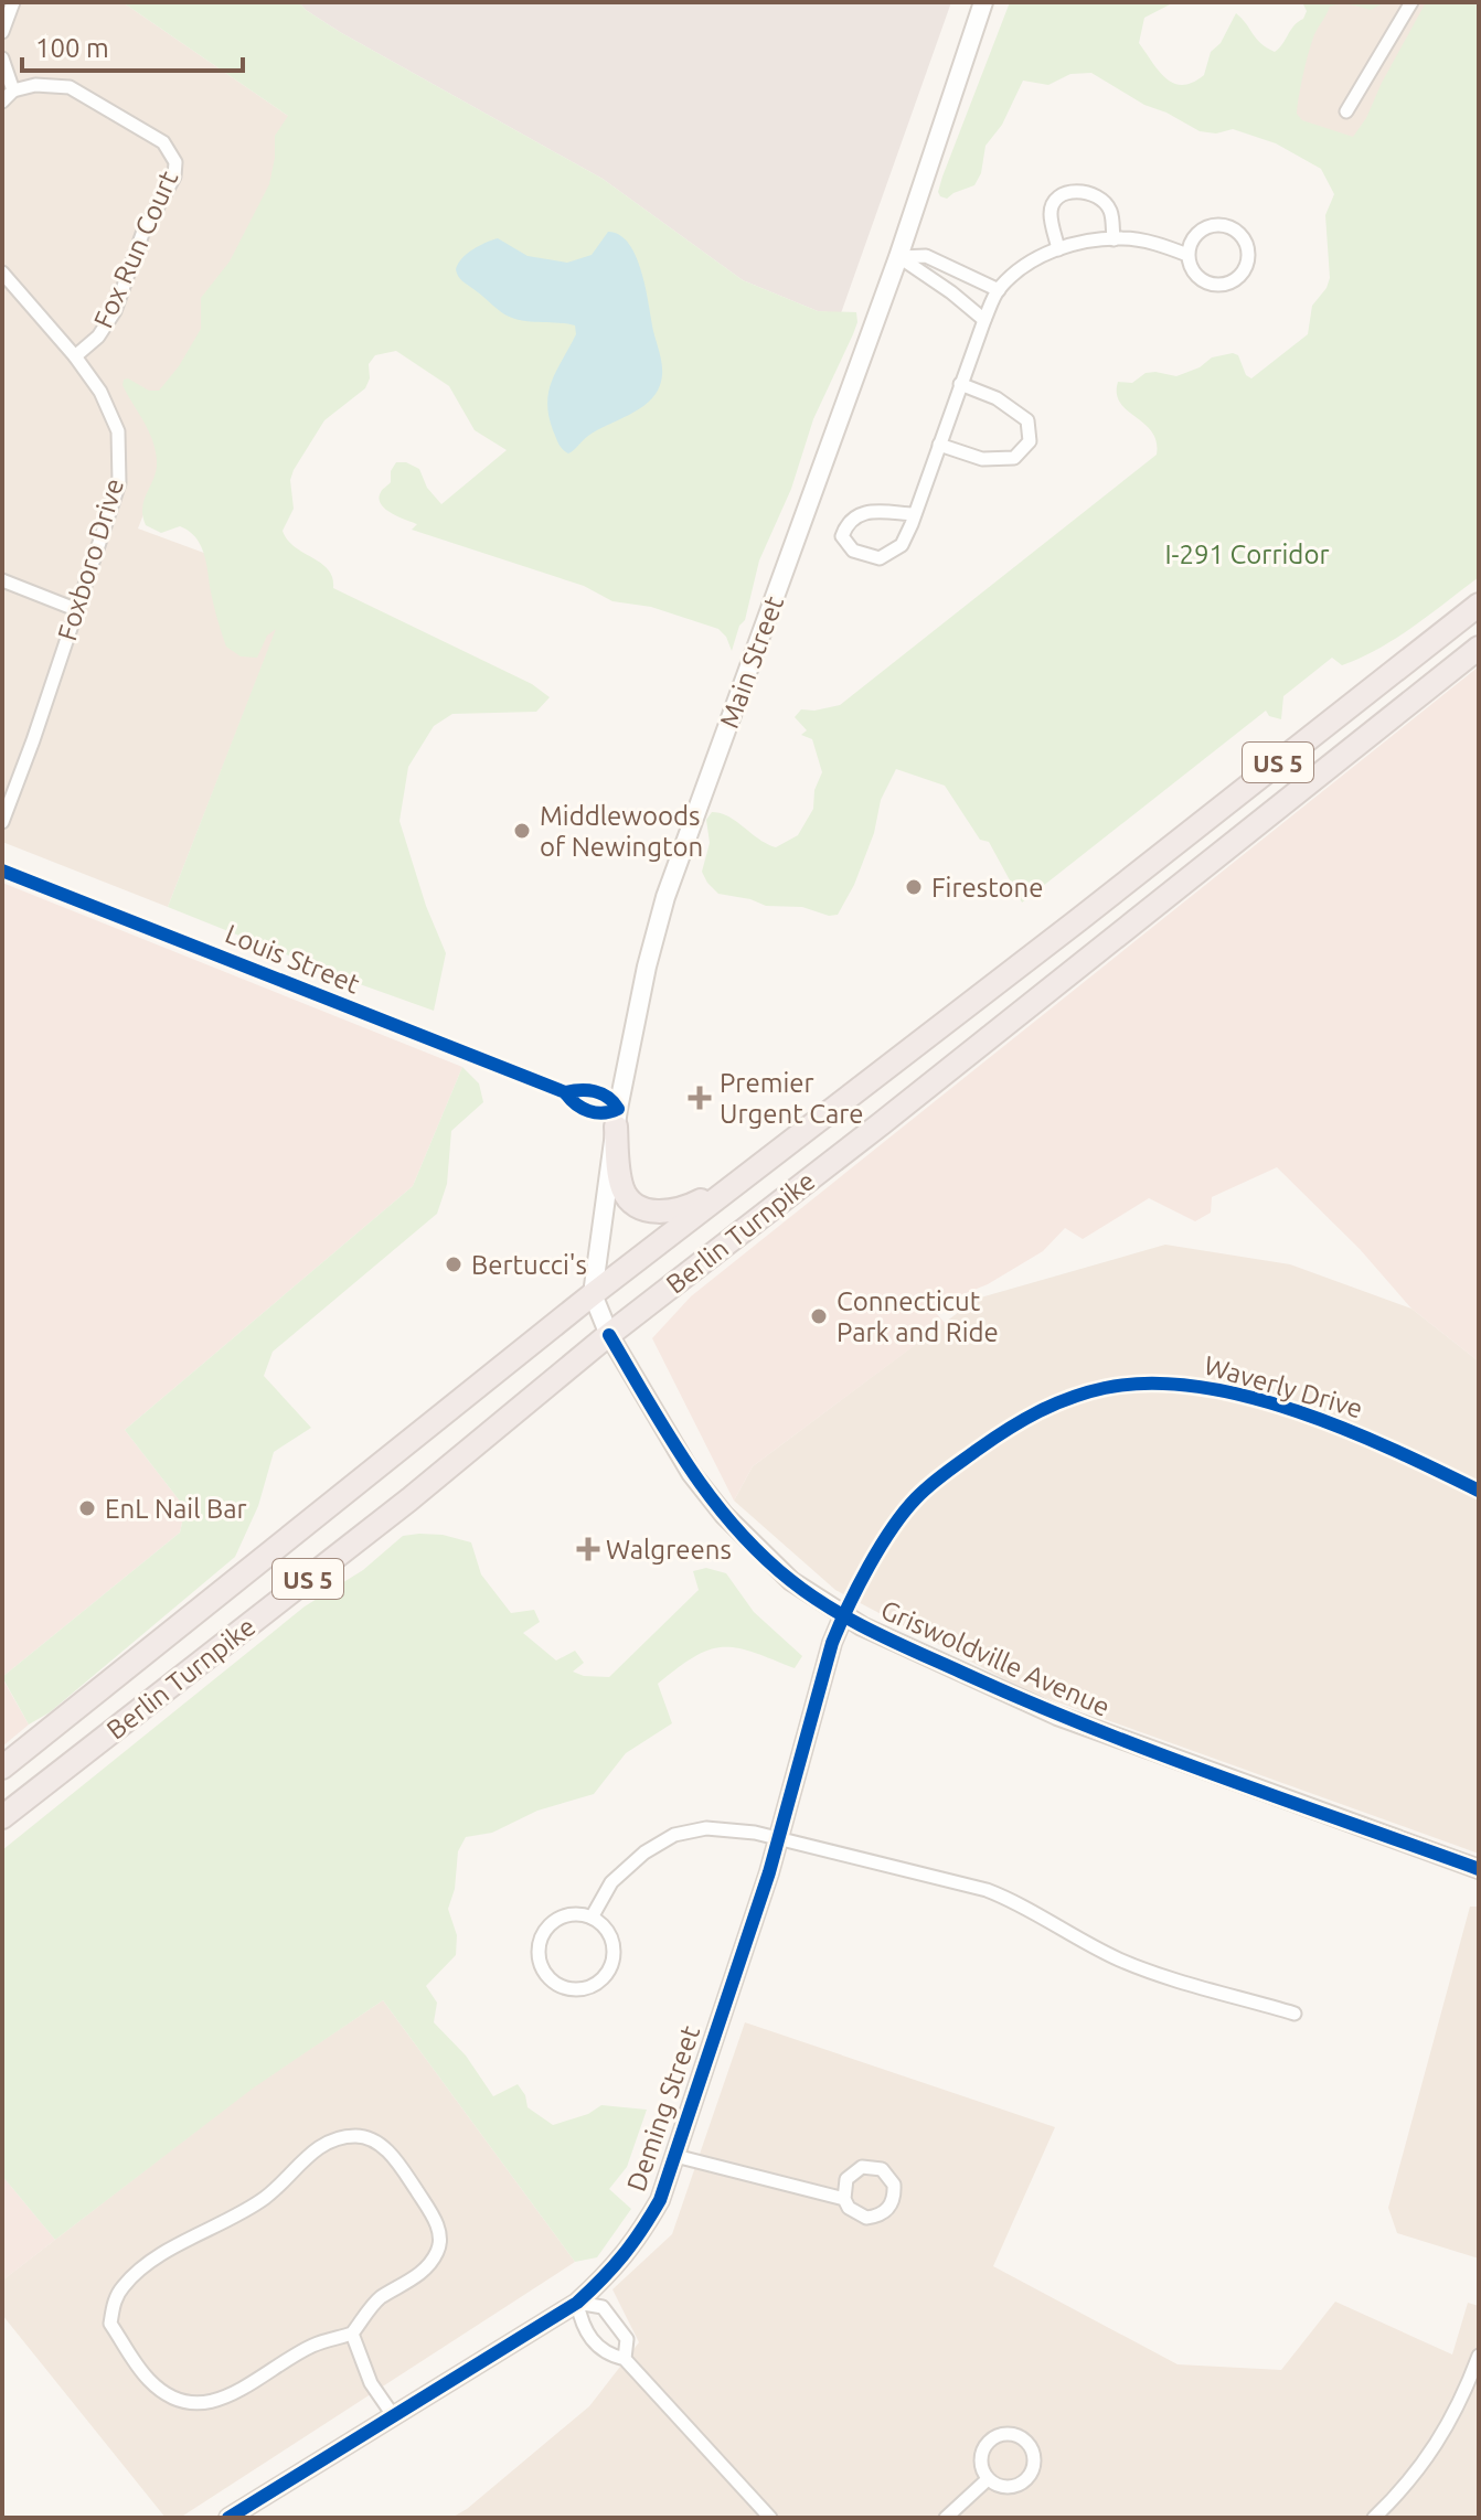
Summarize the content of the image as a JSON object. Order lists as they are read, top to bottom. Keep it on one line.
{"streets":{"highway":["US 5","Berlin Turnpike"],"street":["Fox Run Court","Foxboro Drive","Main Street","Louis Street","Waverly Drive","Griswoldville Avenue","Deming Street"]},"crossings":[["Fox Run Court","Foxboro Drive"],["Main Street","Louis Street"],["Main Street","Berlin Turnpike"],["Main Street","Griswoldville Avenue"],["Berlin Turnpike","Griswoldville Avenue"],["Waverly Drive","Griswoldville Avenue"],["Waverly Drive","Deming Street"],["Griswoldville Avenue","Deming Street"]],"parks":["I-291 Corridor"],"places":{"other":["Middlewoods of Newington","Firestone","Bertucci's","Connecticut Park and Ride","EnL Nail Bar"],"health":["Premier Urgent Care","Walgreens"]},"scale_bar":"100 m"}
